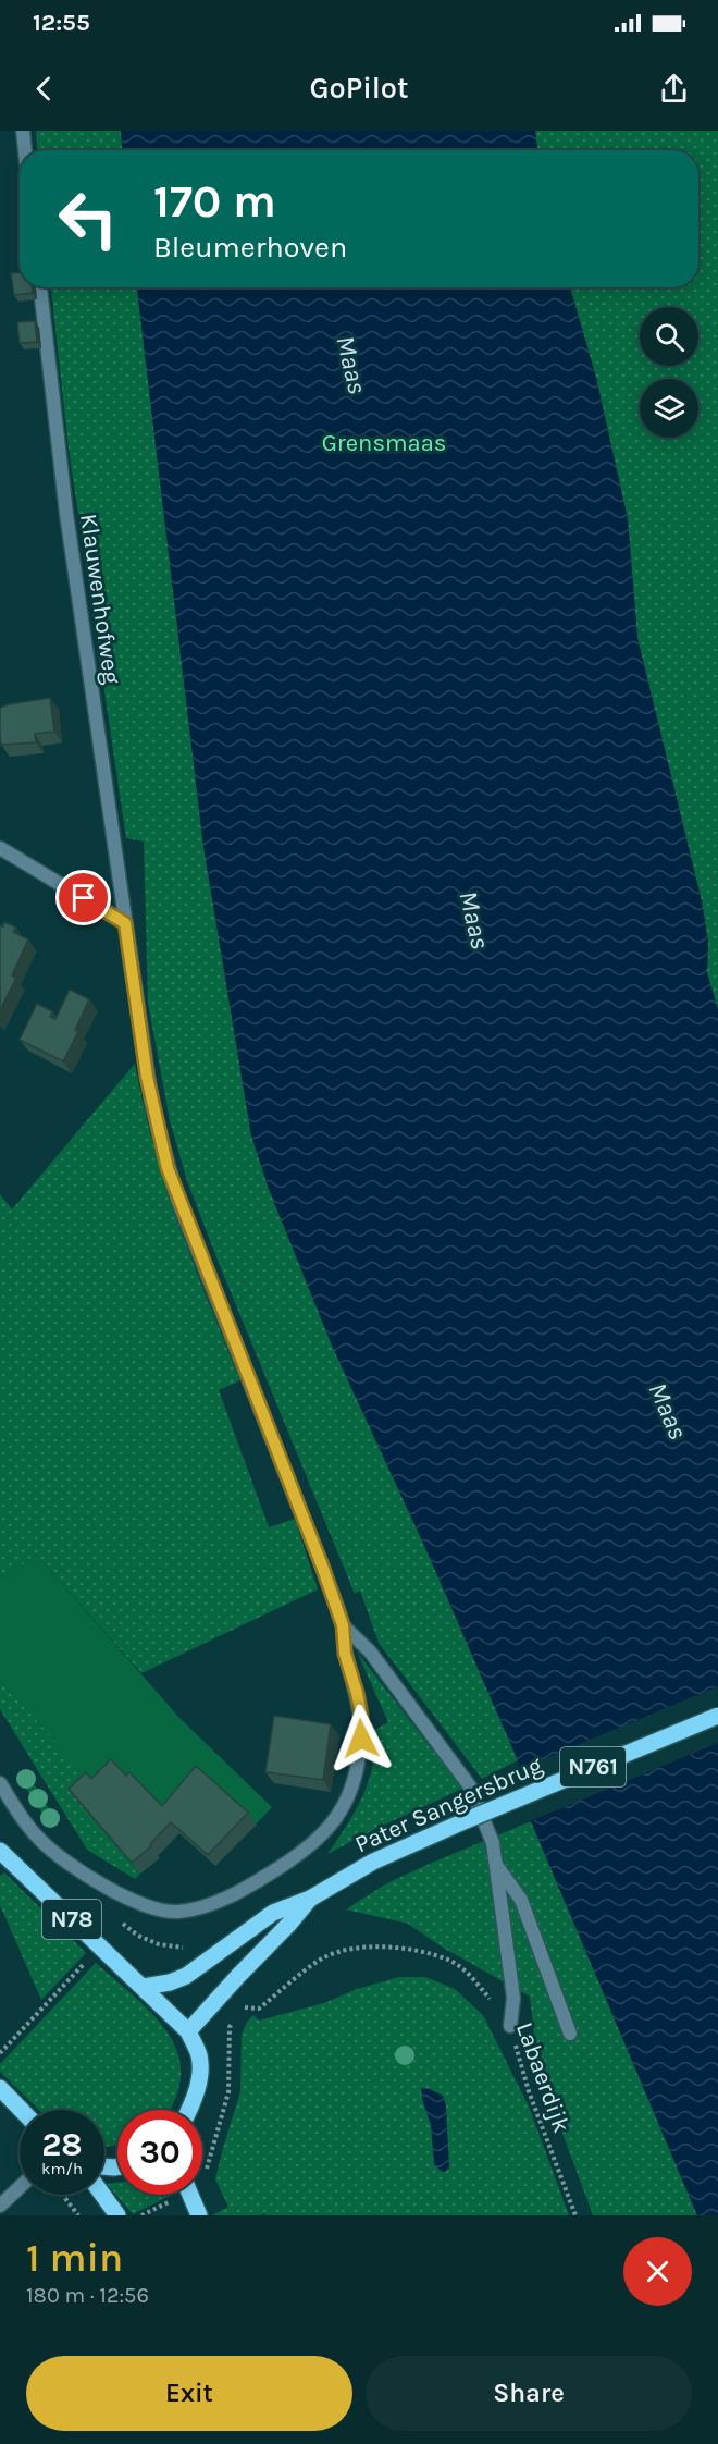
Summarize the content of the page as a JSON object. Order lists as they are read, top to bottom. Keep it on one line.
{"streets":{"main road":["N761","Pater Sangersbrug","N78"],"street":["Klauwenhofweg"],"path":["Labaerdijk"]},"crossings":[["Pater Sangersbrug","N78"]],"water":["Maas"],"parks":["Grensmaas"],"page":{"status":"12:55","header":"GoPilot","turn":["170 m","Bleumerhoven"],"speed":"28 km/h","limit":"30","heading":["1 min","180 m · 12:56"],"buttons":["Exit","Share"]}}
